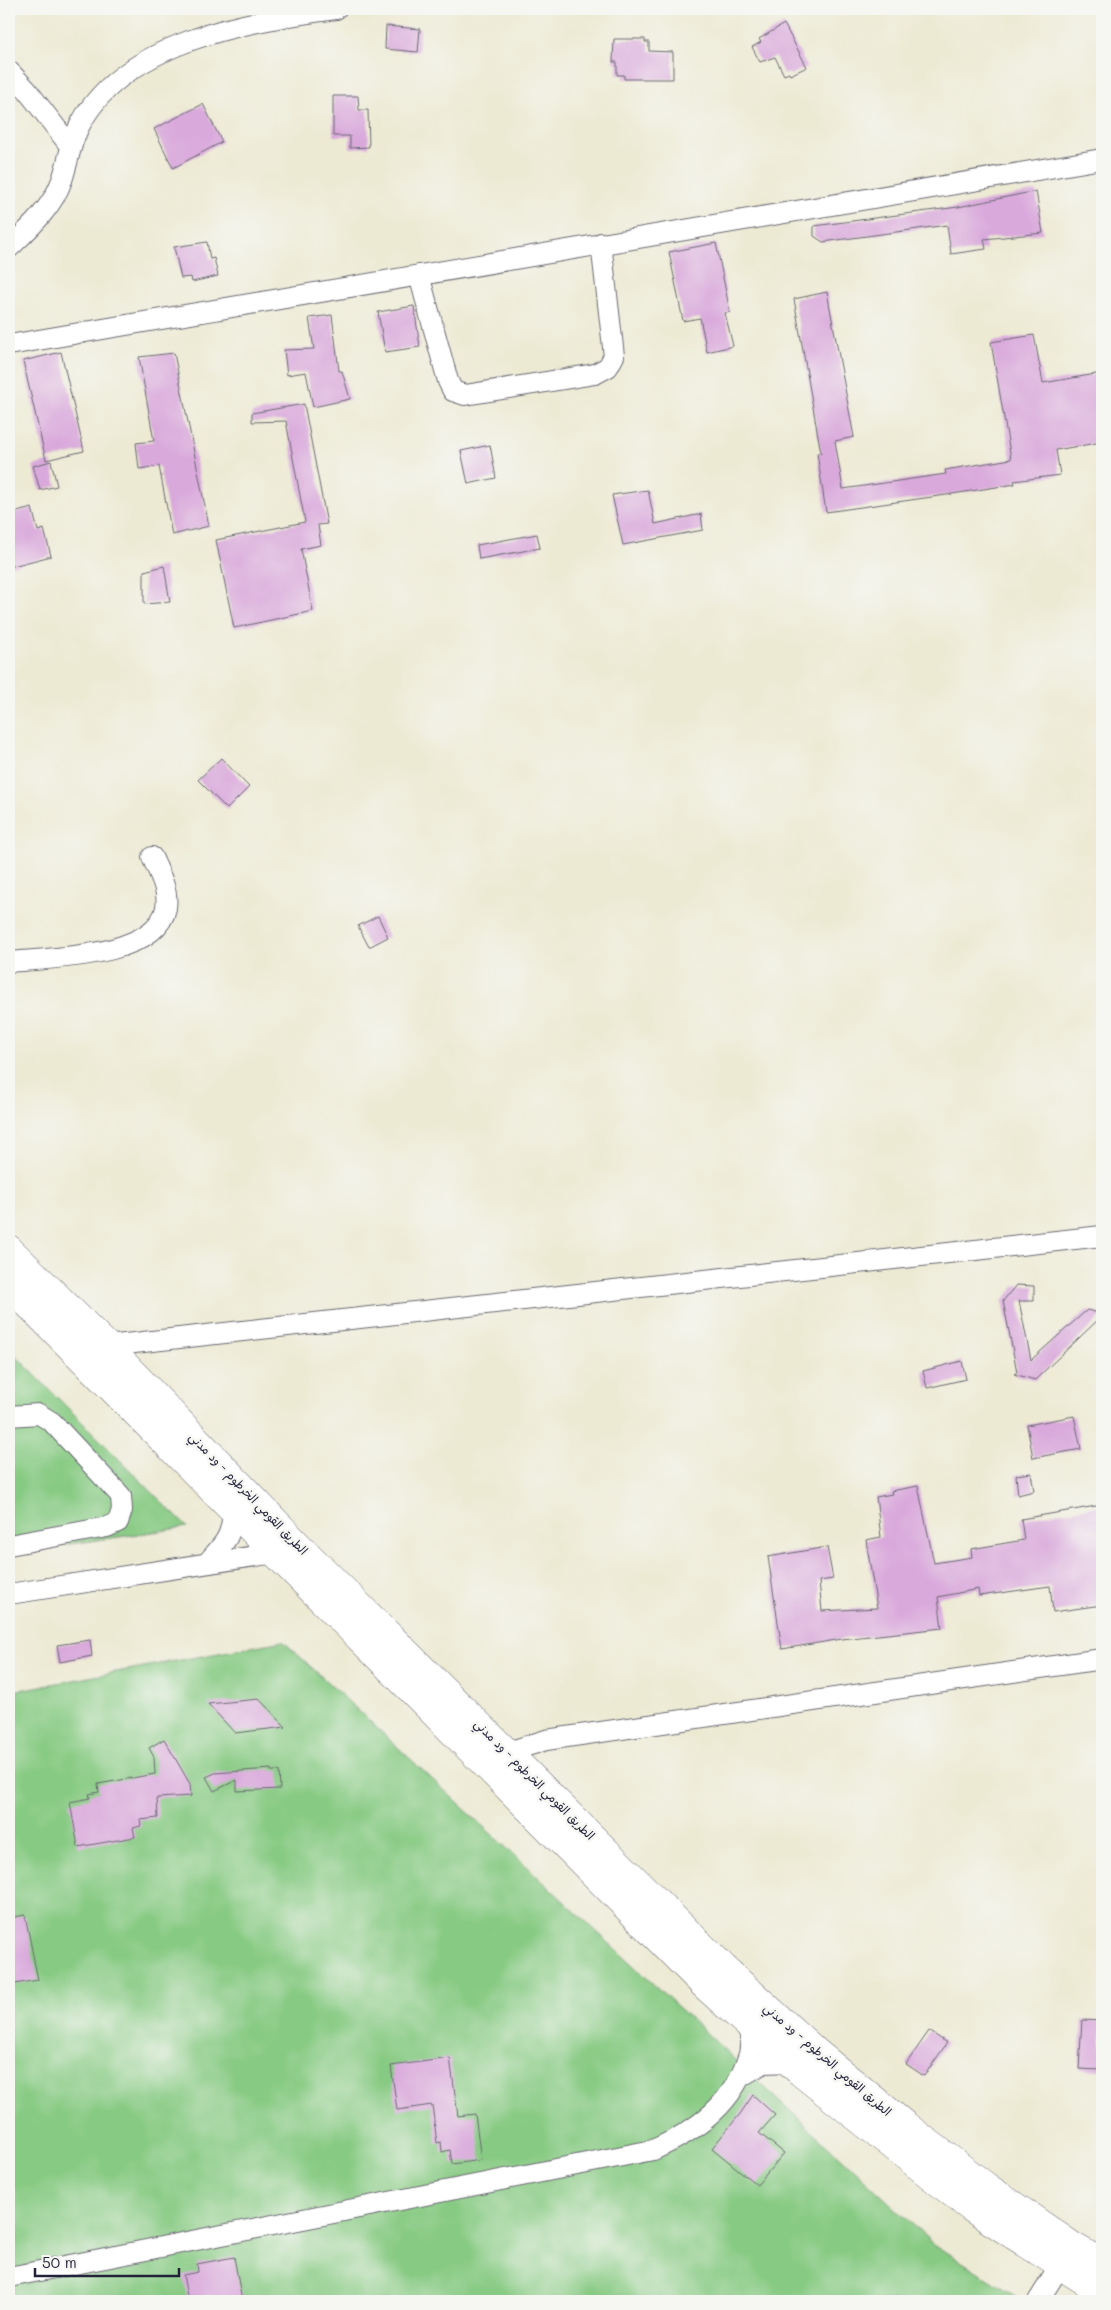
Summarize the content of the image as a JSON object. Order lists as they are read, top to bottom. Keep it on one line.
{"streets":{"highway":["الطريق القومي الخرطوم - ود مدني"]},"scale_bar":"50 m"}
